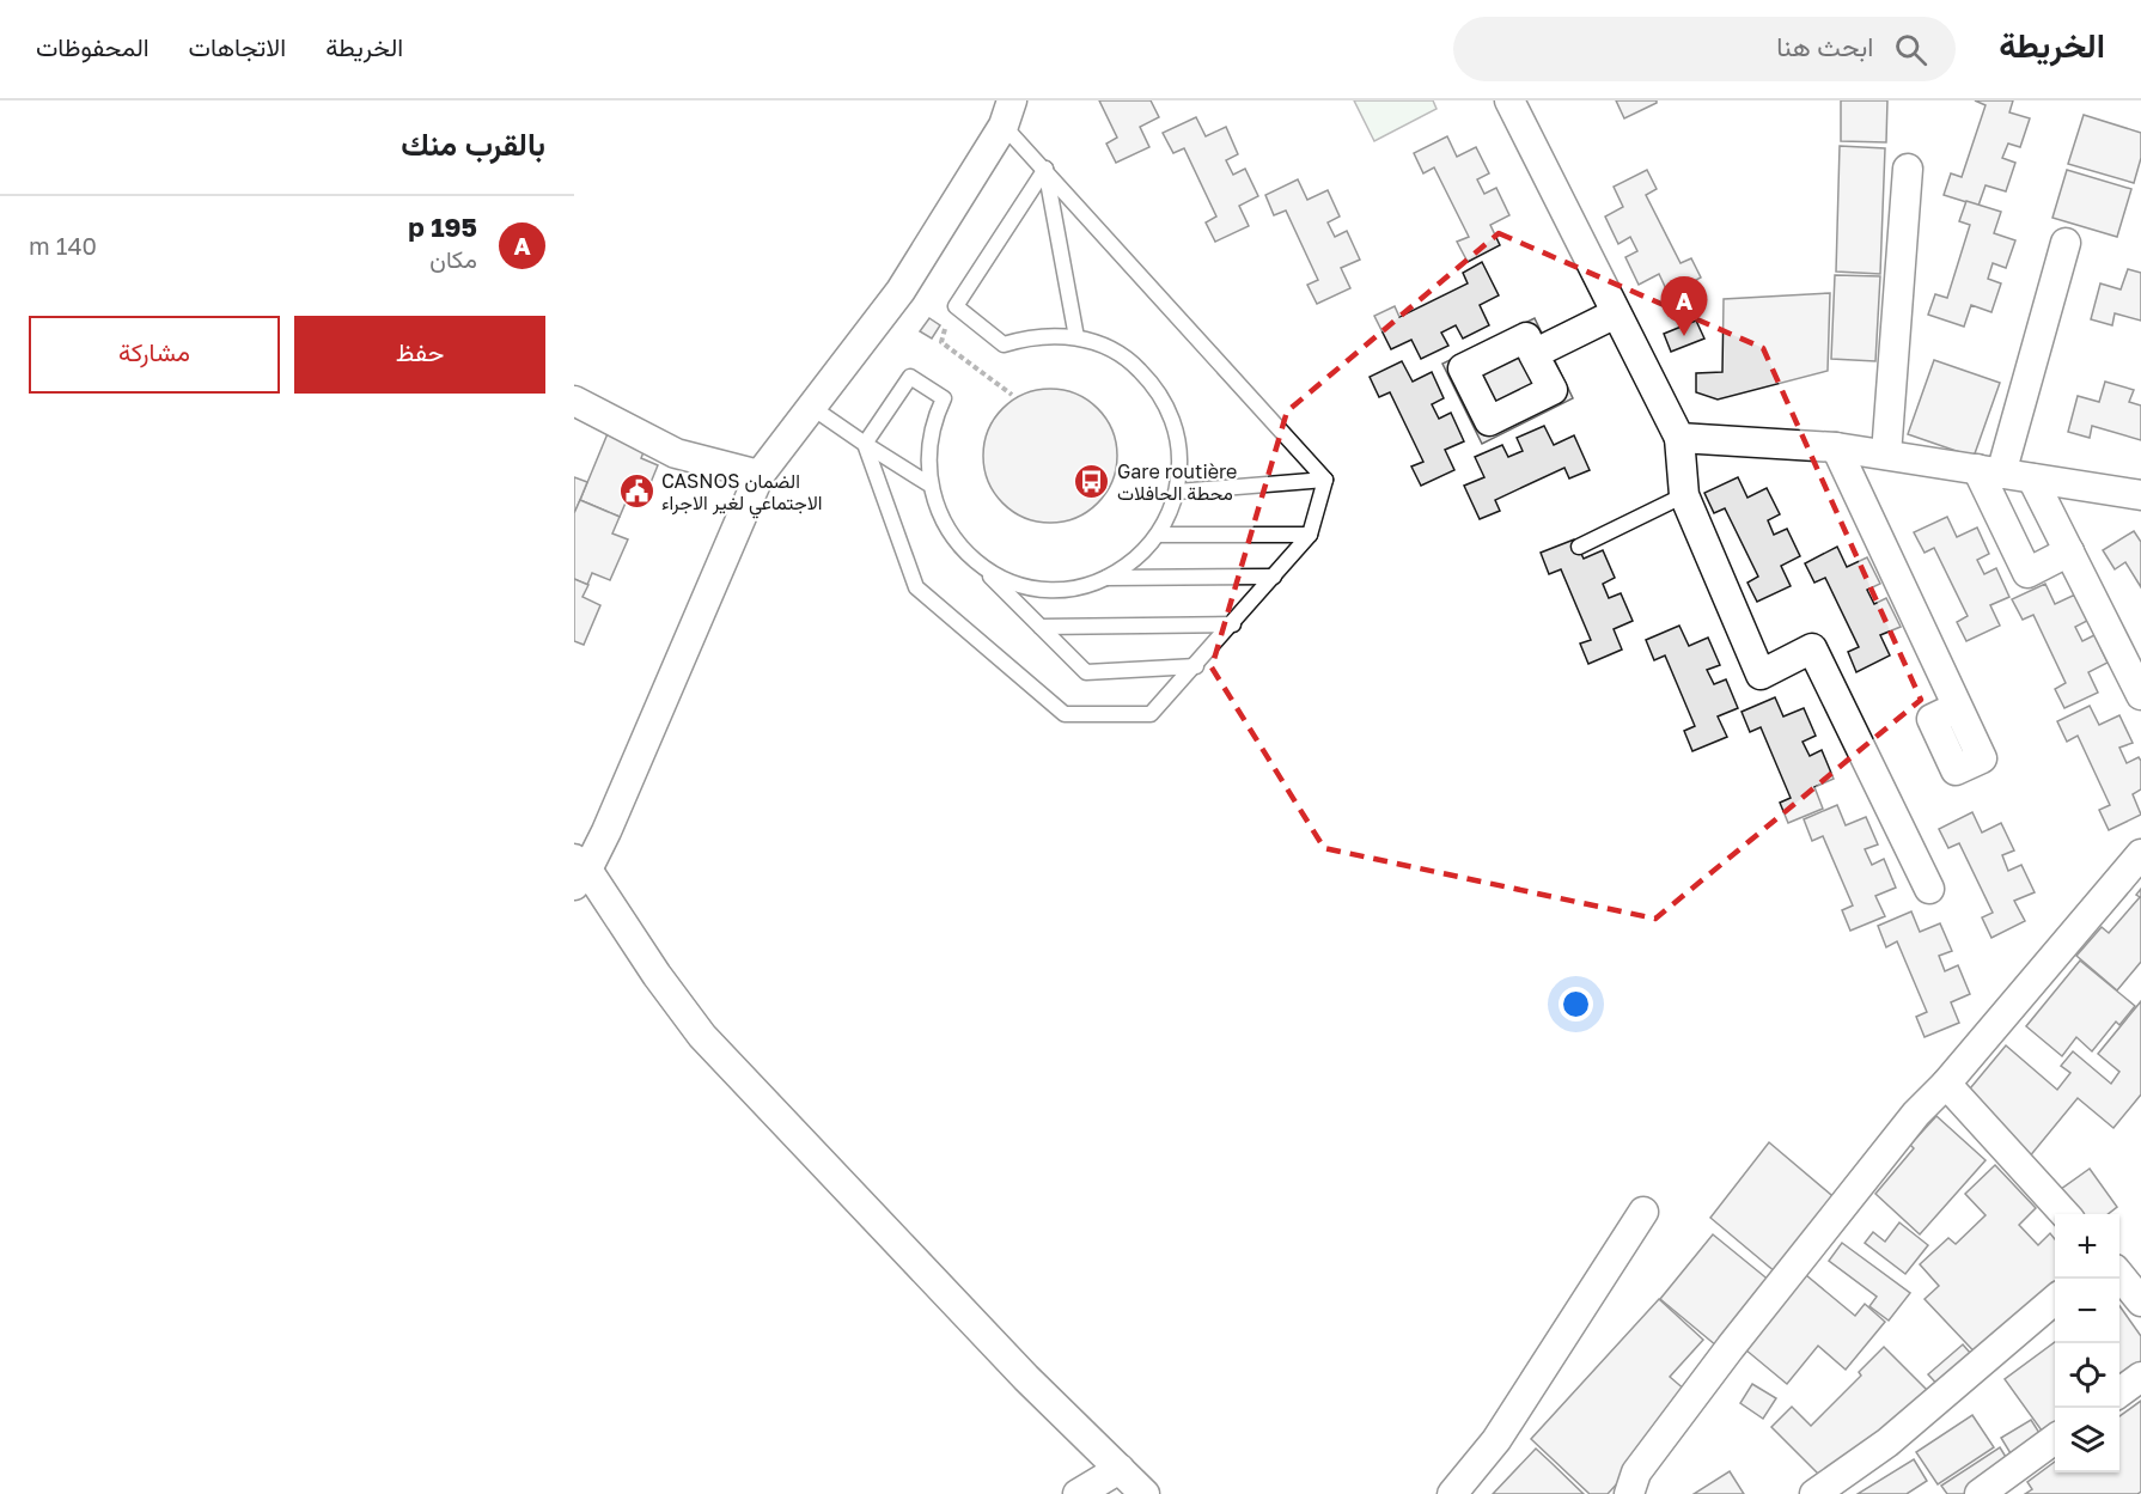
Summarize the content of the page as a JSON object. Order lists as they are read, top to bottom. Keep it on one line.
{"places":{"bus stop":["Gare routière محطة الحافلات"],"public building":["CASNOS الضمان الاجتماعي لغير الاجراء"]},"page":{"header":"الخريطة","search":"ابحث هنا","nav":["الخريطة","الاتجاهات","المحفوظات"],"heading":"بالقرب منك","list":[{"mark":"A","name":"p 195","note":"مكان","value":"140 m"}],"pins":"A","buttons":["حفظ","مشاركة"],"map_buttons":["+","−"]}}
